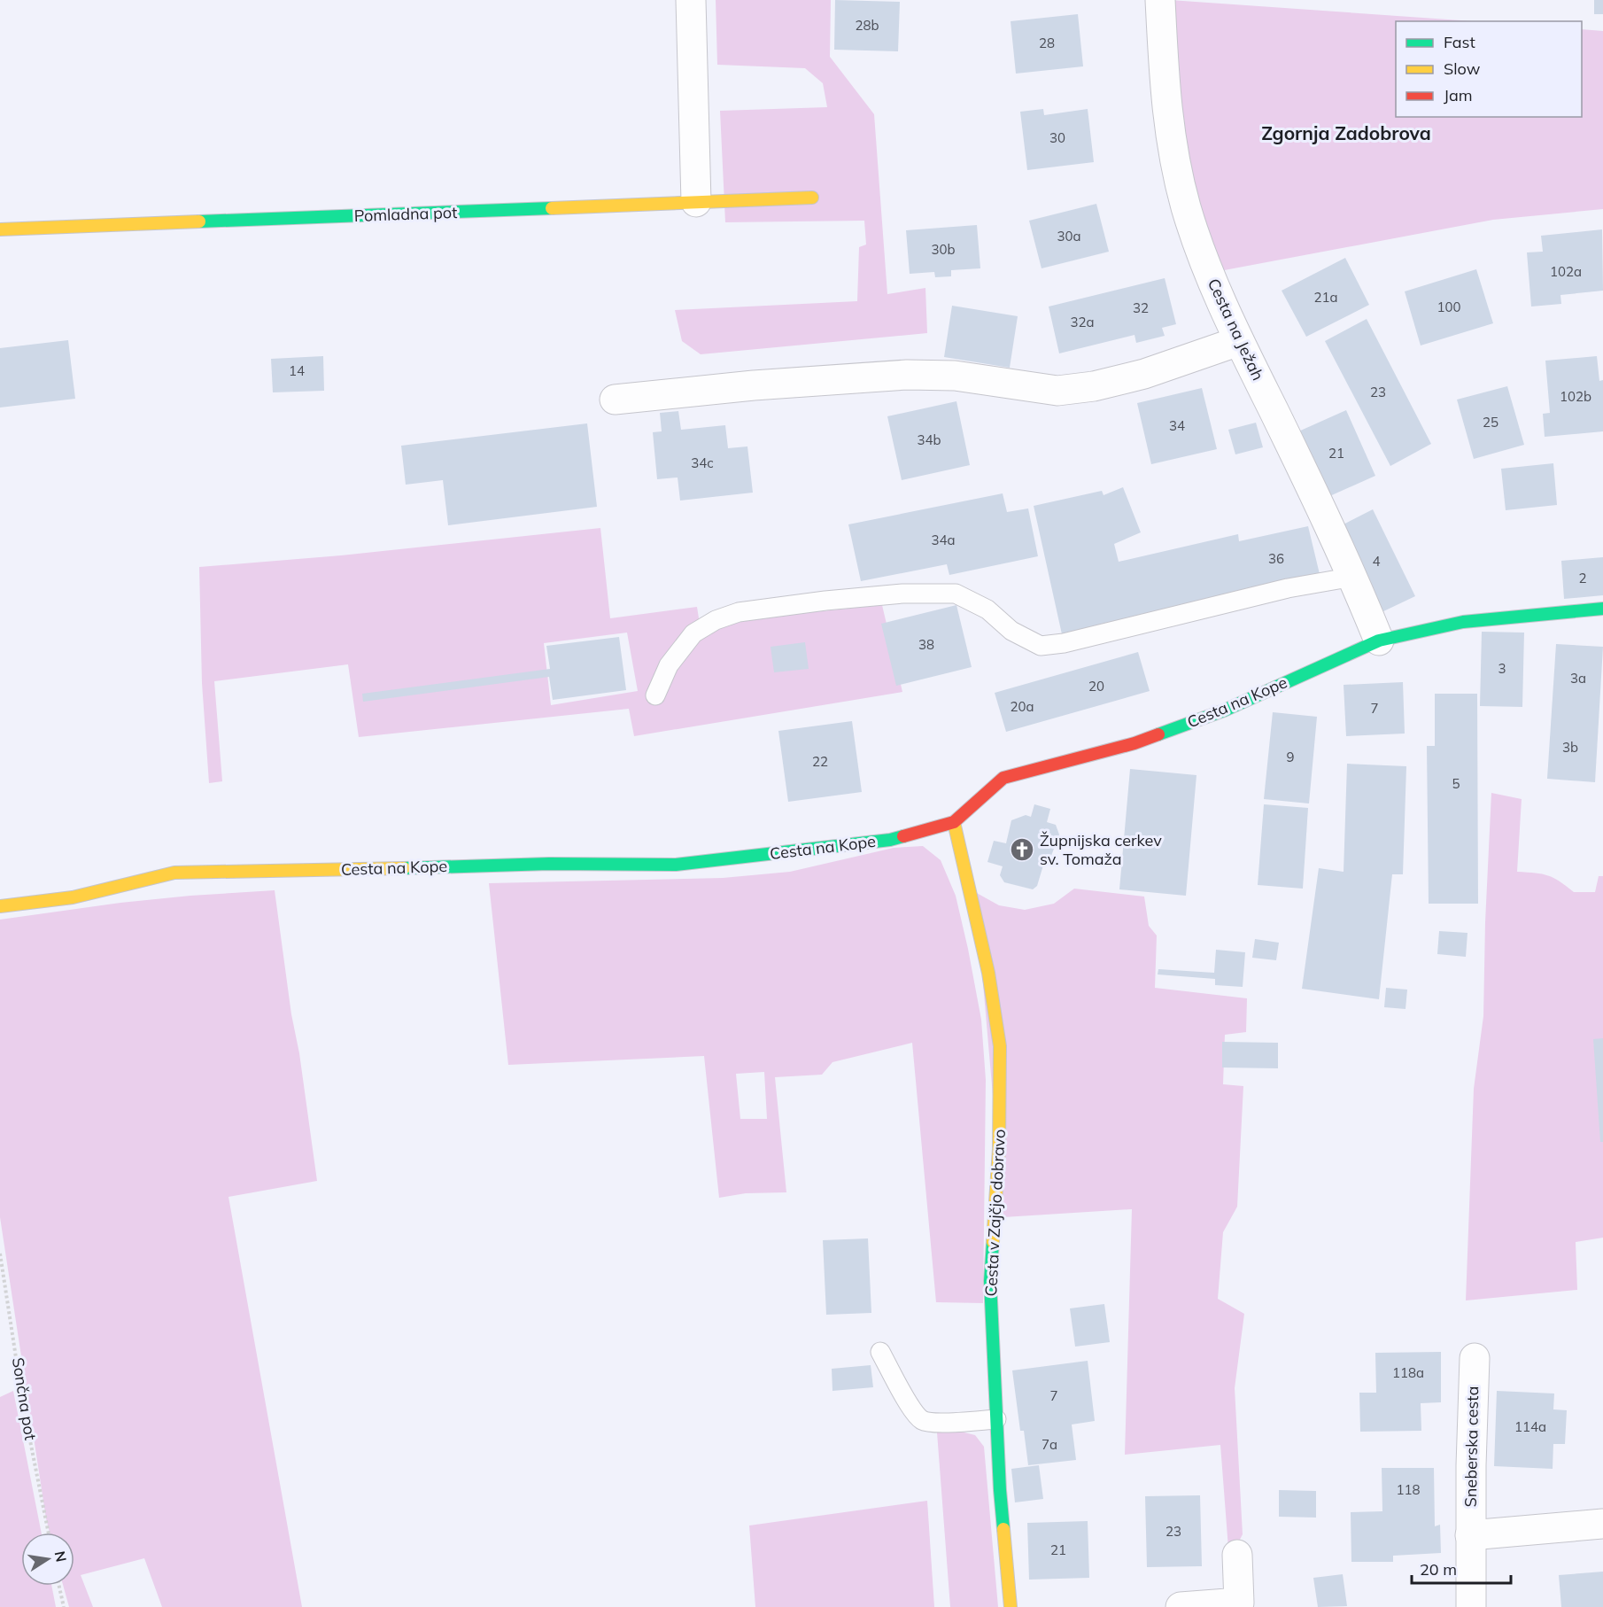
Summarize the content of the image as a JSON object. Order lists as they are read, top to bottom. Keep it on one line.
{"streets":{"street":["Pomladna pot","Cesta na Ježah","Cesta na Kope","Cesta v Zajčjo dobravo","Sneberska cesta"],"path":["Sončna pot"]},"crossings":[["Cesta na Ježah","Cesta na Kope"],["Cesta na Kope","Cesta v Zajčjo dobravo"]],"districts":["Zgornja Zadobrova"],"places":{"church":["Župnijska cerkev sv. Tomaža"]},"house_numbers":["28b","28","30","30a","30b","102a","21a","100","32","32a","14","23","102b","25","34","34b","21","34c","34a","36","4","2","38","3","3a","20","20a","7","3b","9","22","5","118a","7","114a","7a","118","23","21"],"legend":["Fast","Slow","Jam"],"scale_bar":"20 m","north":"right"}
